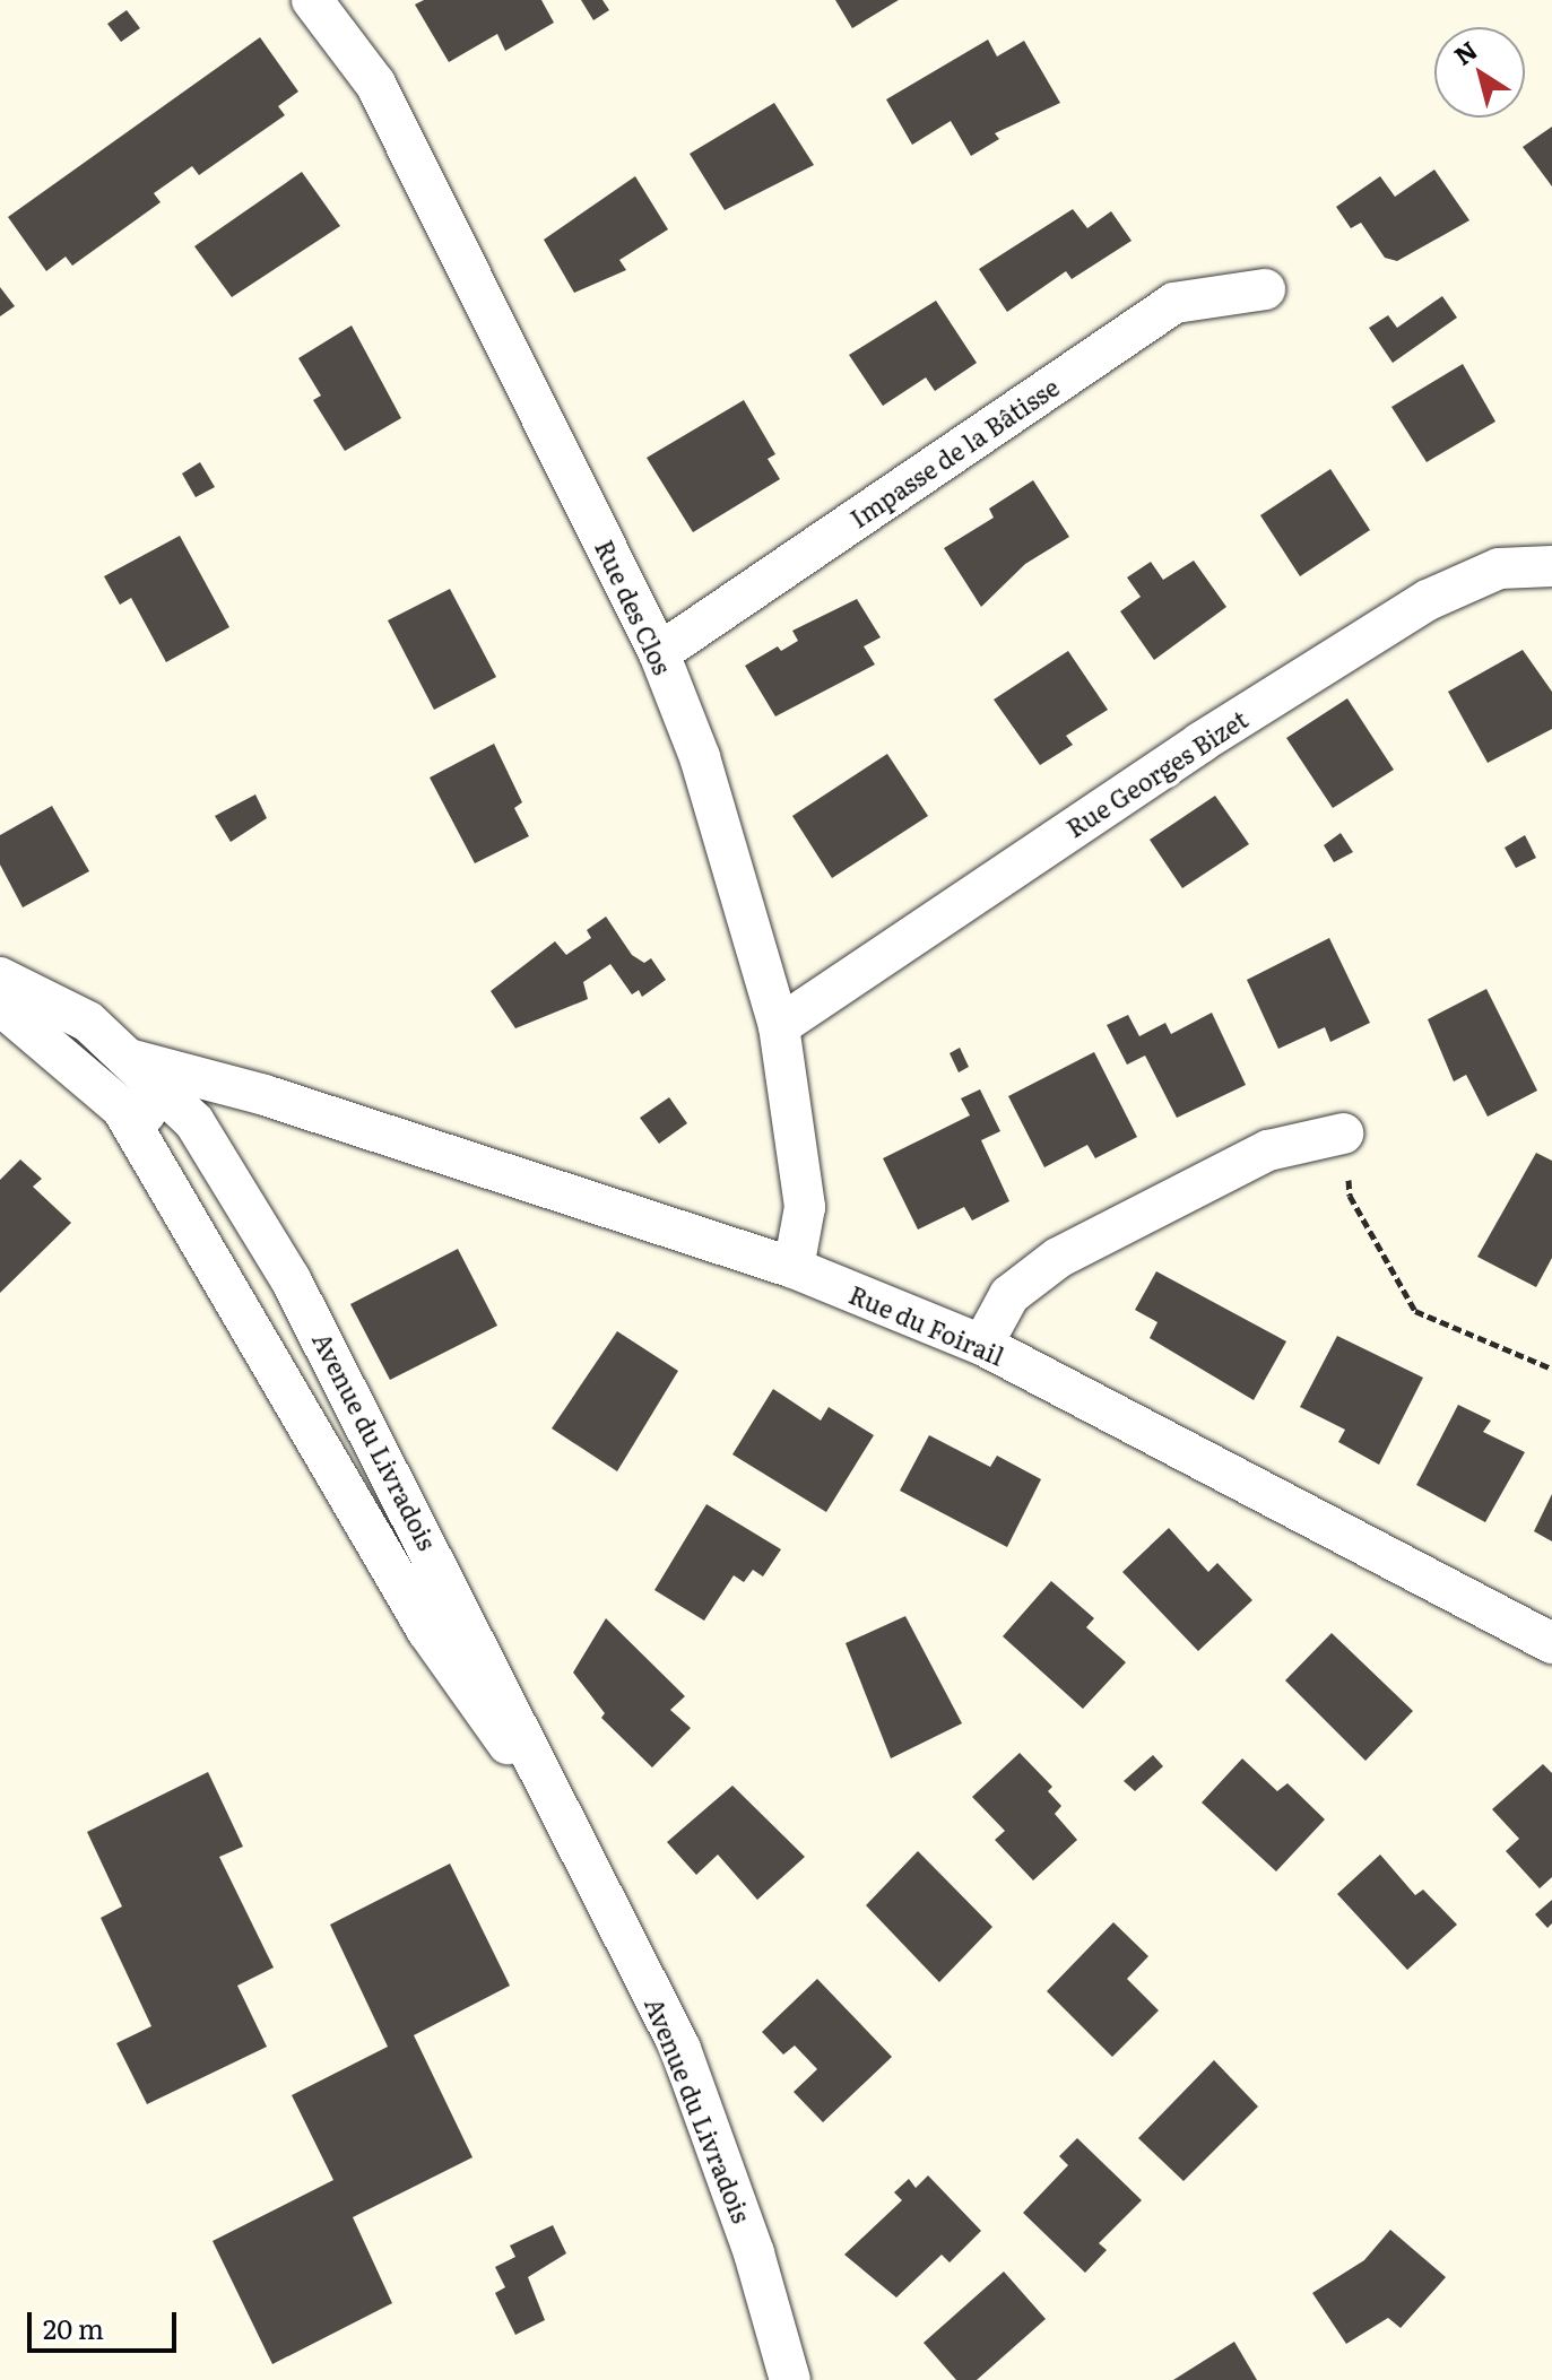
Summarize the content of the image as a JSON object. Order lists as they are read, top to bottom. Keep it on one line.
{"streets":{"street":["Impasse de la Bâtisse","Rue des Clos","Rue Georges Bizet","Rue du Foirail","Avenue du Livradois"]},"crossings":[["Impasse de la Bâtisse","Rue des Clos"],["Rue des Clos","Rue Georges Bizet"],["Rue des Clos","Rue du Foirail"],["Rue du Foirail","Avenue du Livradois"]],"scale_bar":"20 m","north":"top left"}
